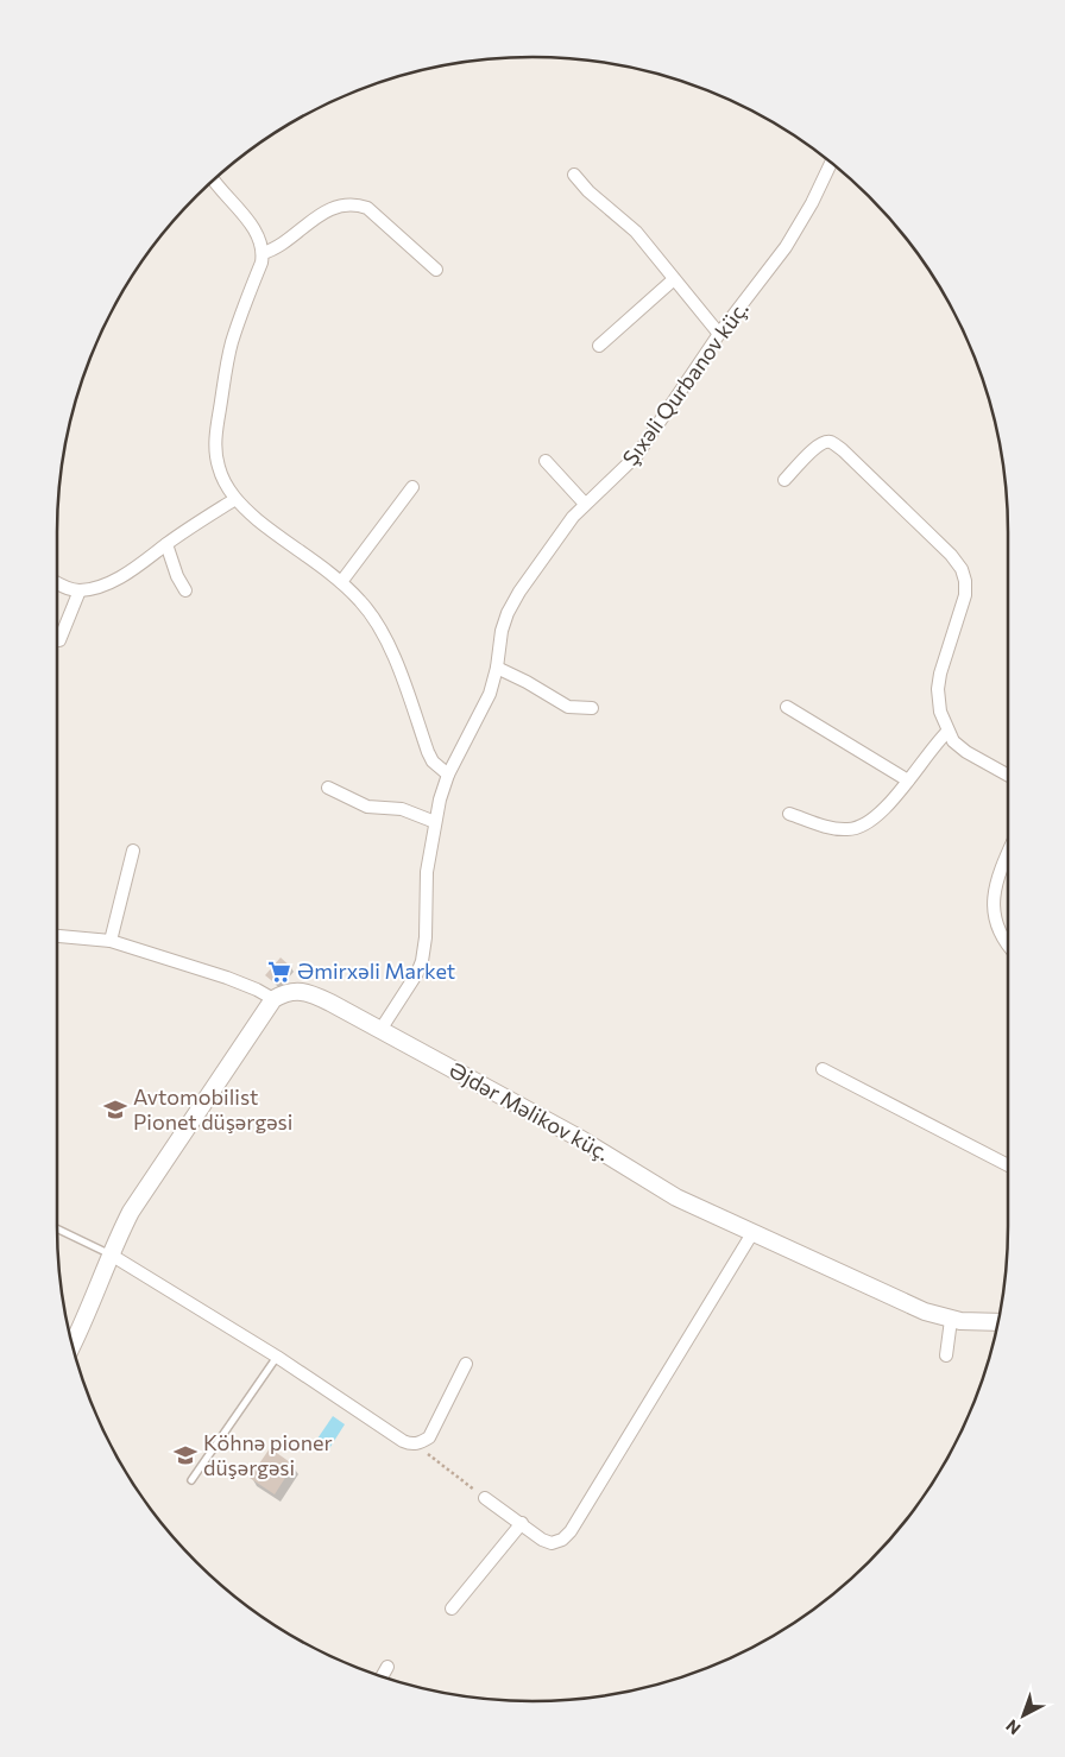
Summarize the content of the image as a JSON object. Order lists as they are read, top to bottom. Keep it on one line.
{"streets":{"street":["Şıxəli Qurbanov küç.","Əjdər Məlikov küç."]},"crossings":[["Şıxəli Qurbanov küç.","Əjdər Məlikov küç."]],"places":{"supermarket":["Əmirxəli Market"],"school or university":["Avtomobilist Pionet düşərgəsi","Köhnə pioner düşərgəsi"]},"north":"bottom left"}
